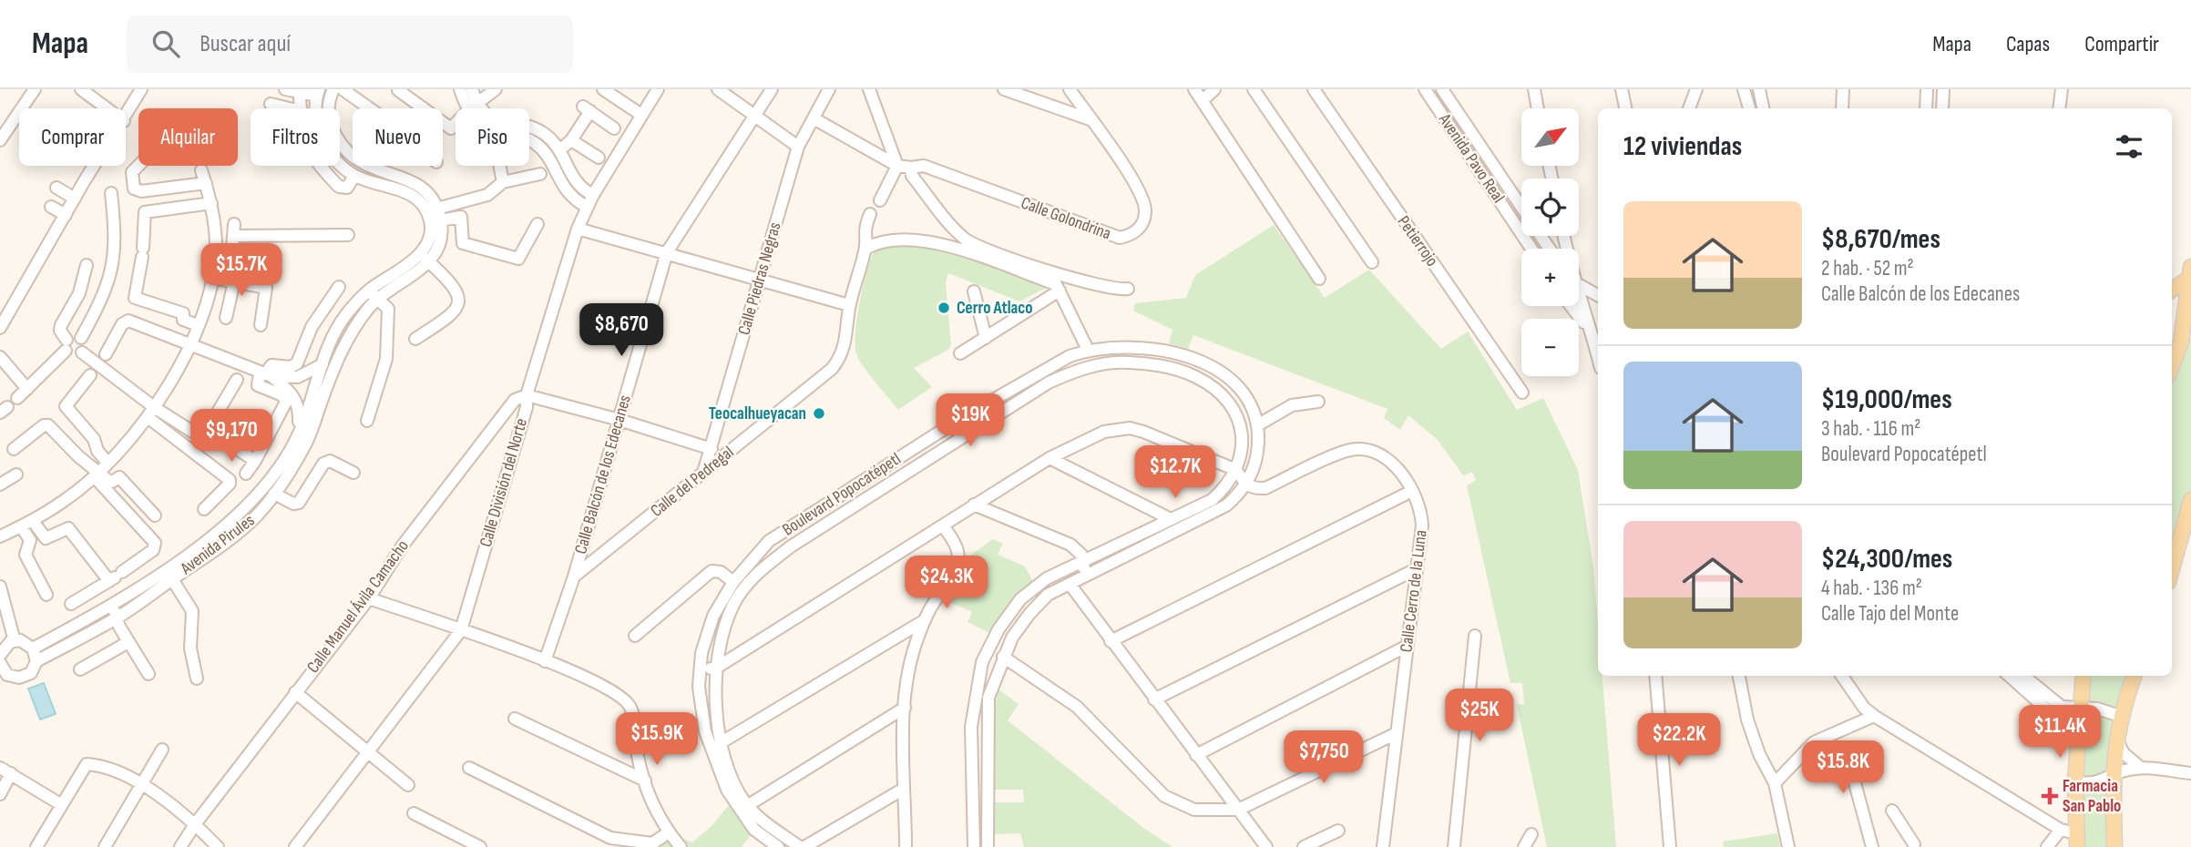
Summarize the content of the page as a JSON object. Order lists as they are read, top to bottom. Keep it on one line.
{"streets":{"street":["Avenida Pavo Real","Calle Golondrina","Petierrojo","Calle Piedras Negras","Calle Balcón de los Edecanes","Calle del Pedregal","Calle División del Norte","Boulevard Popocatépetl","Avenida Pirules","Calle Cerro de la Luna","Calle Manuel Ávila Camacho"]},"crossings":[["Calle Golondrina","Calle Piedras Negras"],["Calle Piedras Negras","Calle del Pedregal"],["Calle Balcón de los Edecanes","Calle del Pedregal"],["Calle División del Norte","Calle Manuel Ávila Camacho"],["Boulevard Popocatépetl","Calle Cerro de la Luna"]],"places":{"other":["Cerro Atlaco","Teocalhueyacan"],"health":["Farmacia San Pablo"]},"north":"top right","page":{"header":"Mapa","search":"Buscar aquí","nav":["Mapa","Capas","Compartir"],"map_buttons":["+","−"],"chip":["Comprar","Alquilar","Filtros","Nuevo","Piso"],"heading":"12 viviendas","list":[{"name":"$8,670/mes","note":"2 hab. · 52 m² · Calle Balcón de los Edecanes"},{"name":"$19,000/mes","note":"3 hab. · 116 m² · Boulevard Popocatépetl"},{"name":"$24,300/mes","note":"4 hab. · 136 m² · Calle Tajo del Monte"}],"price":["$15.7K","$8,670","$19K","$9,170","$12.7K","$24.3K","$25K","$11.4K","$15.9K","$22.2K","$7,750","$15.8K"]}}
